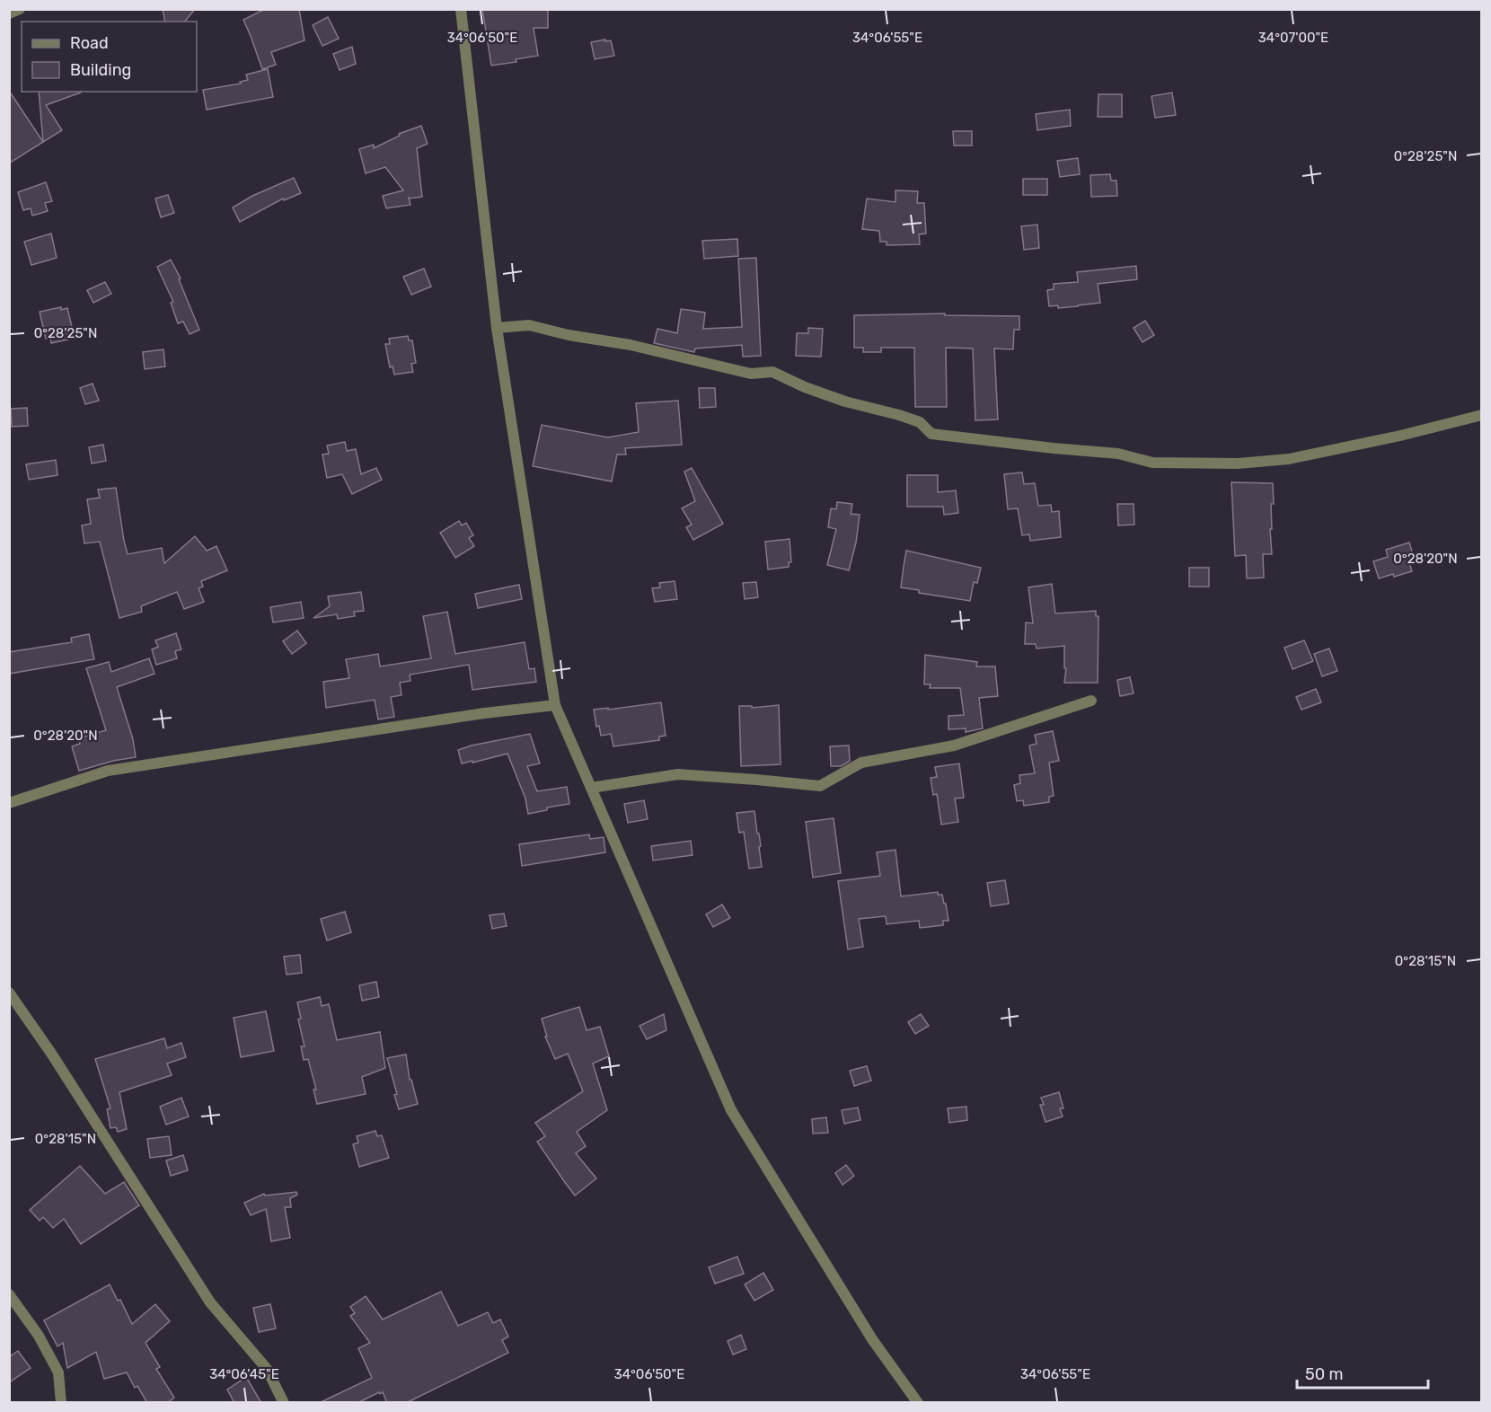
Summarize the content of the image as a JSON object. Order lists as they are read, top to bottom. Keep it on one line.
{"legend":["Road","Building"],"scale_bar":"50 m","coordinates":["34°06'50\"E","34°06'55\"E","34°07'00\"E","0°28'25\"N","0°28'20\"N","0°28'15\"N","34°06'45\"E"]}
